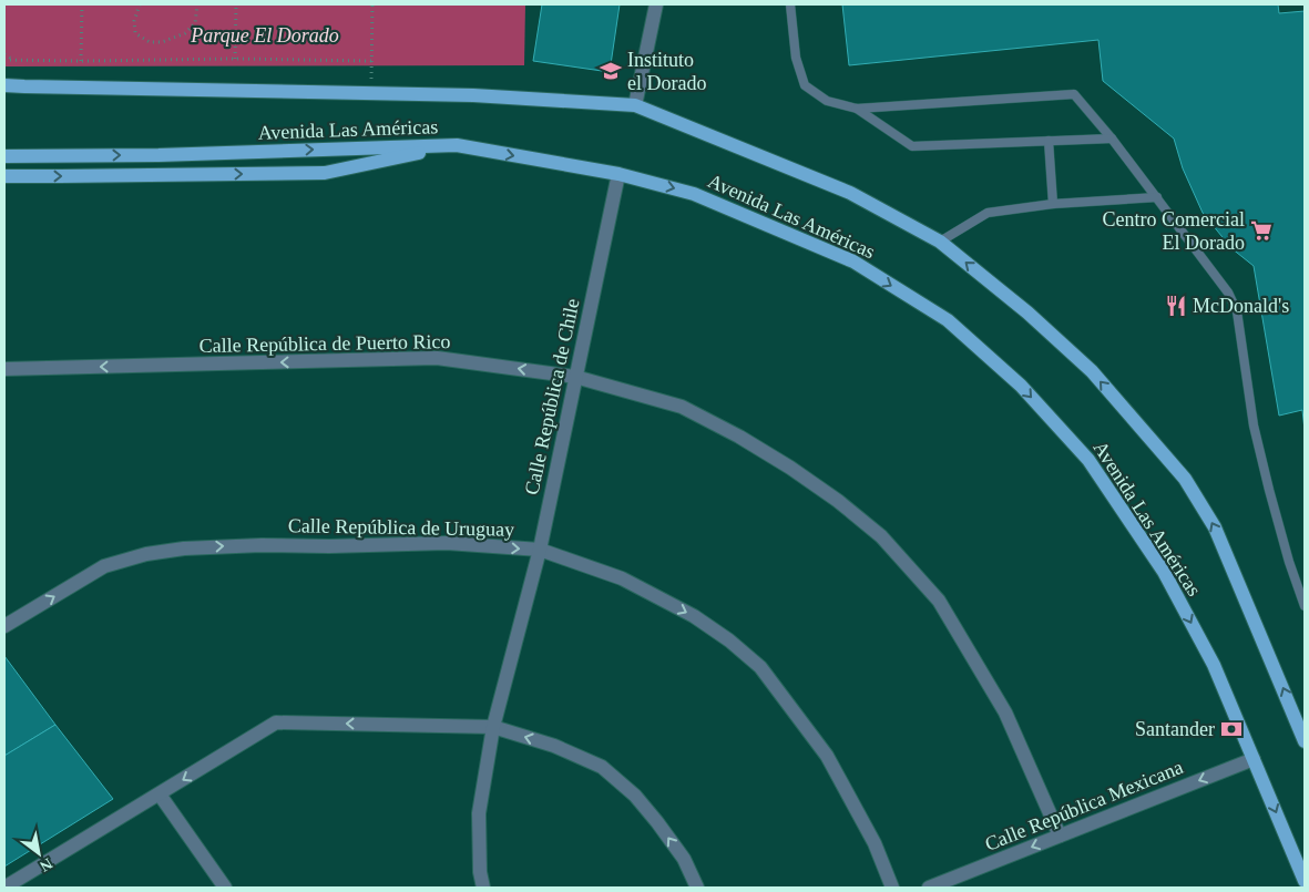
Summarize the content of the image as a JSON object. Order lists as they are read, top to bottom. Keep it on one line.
{"streets":{"main road":["Avenida Las Américas"],"street":["Calle República de Puerto Rico","Calle República de Chile","Calle República de Uruguay","Calle República Mexicana"]},"crossings":[["Avenida Las Américas","Calle República de Chile"],["Avenida Las Américas","Calle República Mexicana"],["Calle República de Puerto Rico","Calle República de Chile"],["Calle República de Puerto Rico","Calle República Mexicana"],["Calle República de Chile","Calle República de Uruguay"]],"one_way":["Calle República de Puerto Rico","Calle República de Uruguay","Calle República Mexicana"],"parks":["Parque El Dorado"],"places":{"school or university":["Instituto el Dorado"],"supermarket":["Centro Comercial El Dorado"],"restaurant":["McDonald's"],"bank":["Santander"]},"north":"bottom right"}
